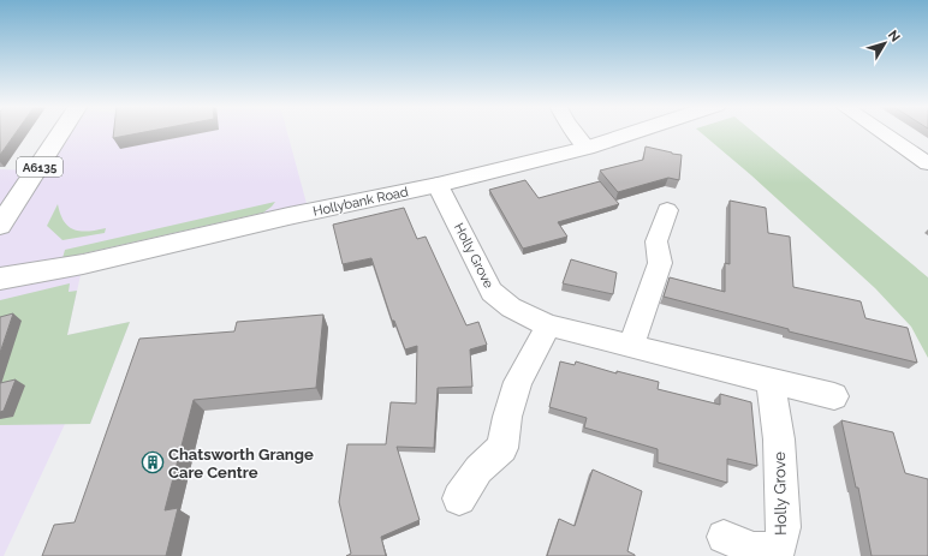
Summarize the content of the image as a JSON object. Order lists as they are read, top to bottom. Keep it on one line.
{"streets":{"main road":["A6135","Hollybank Road"],"street":["Holly Grove"]},"crossings":[["Hollybank Road","Holly Grove"]],"places":{"building":["Chatsworth Grange Care Centre"]},"north":"top right"}
